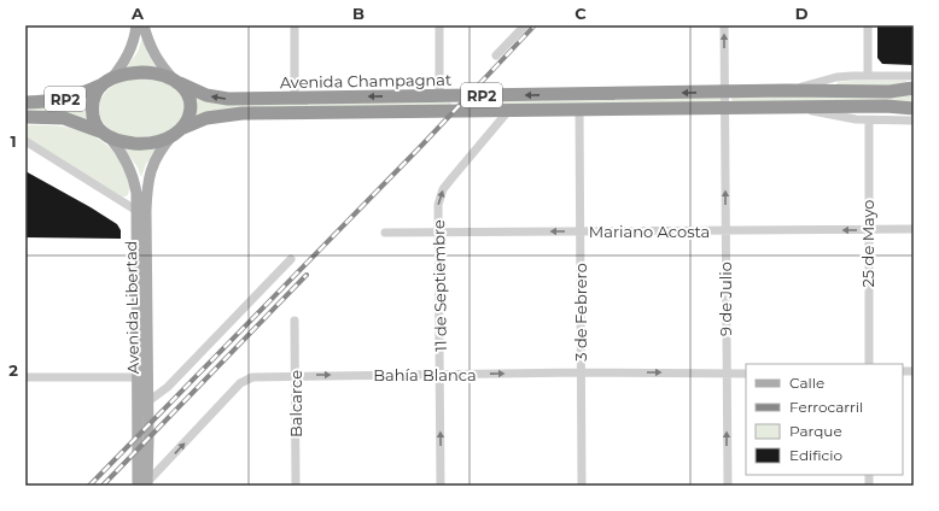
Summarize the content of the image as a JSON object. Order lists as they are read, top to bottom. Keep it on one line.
{"streets":{"highway":["Avenida Champagnat","RP2"],"main road":["Avenida Libertad"],"street":["Mariano Acosta","25 de Mayo","11 de Septiembre","9 de Julio","3 de Febrero","Bahía Blanca","Balcarce"]},"crossings":[["Avenida Champagnat","RP2"],["Avenida Champagnat","25 de Mayo"],["Avenida Champagnat","11 de Septiembre"],["Avenida Champagnat","9 de Julio"],["Avenida Champagnat","Avenida Libertad"],["Avenida Champagnat","3 de Febrero"],["RP2","Avenida Libertad"],["Mariano Acosta","25 de Mayo"],["Mariano Acosta","11 de Septiembre"],["Mariano Acosta","9 de Julio"],["Mariano Acosta","3 de Febrero"],["11 de Septiembre","Bahía Blanca"],["9 de Julio","Bahía Blanca"],["Avenida Libertad","Bahía Blanca"],["3 de Febrero","Bahía Blanca"],["Bahía Blanca","Balcarce"]],"one_way":["Mariano Acosta","11 de Septiembre","9 de Julio","Bahía Blanca"],"legend":["Calle","Ferrocarril","Parque","Edificio"],"grid":{"columns":["A","B","C","D"],"rows":["1","2"]}}
